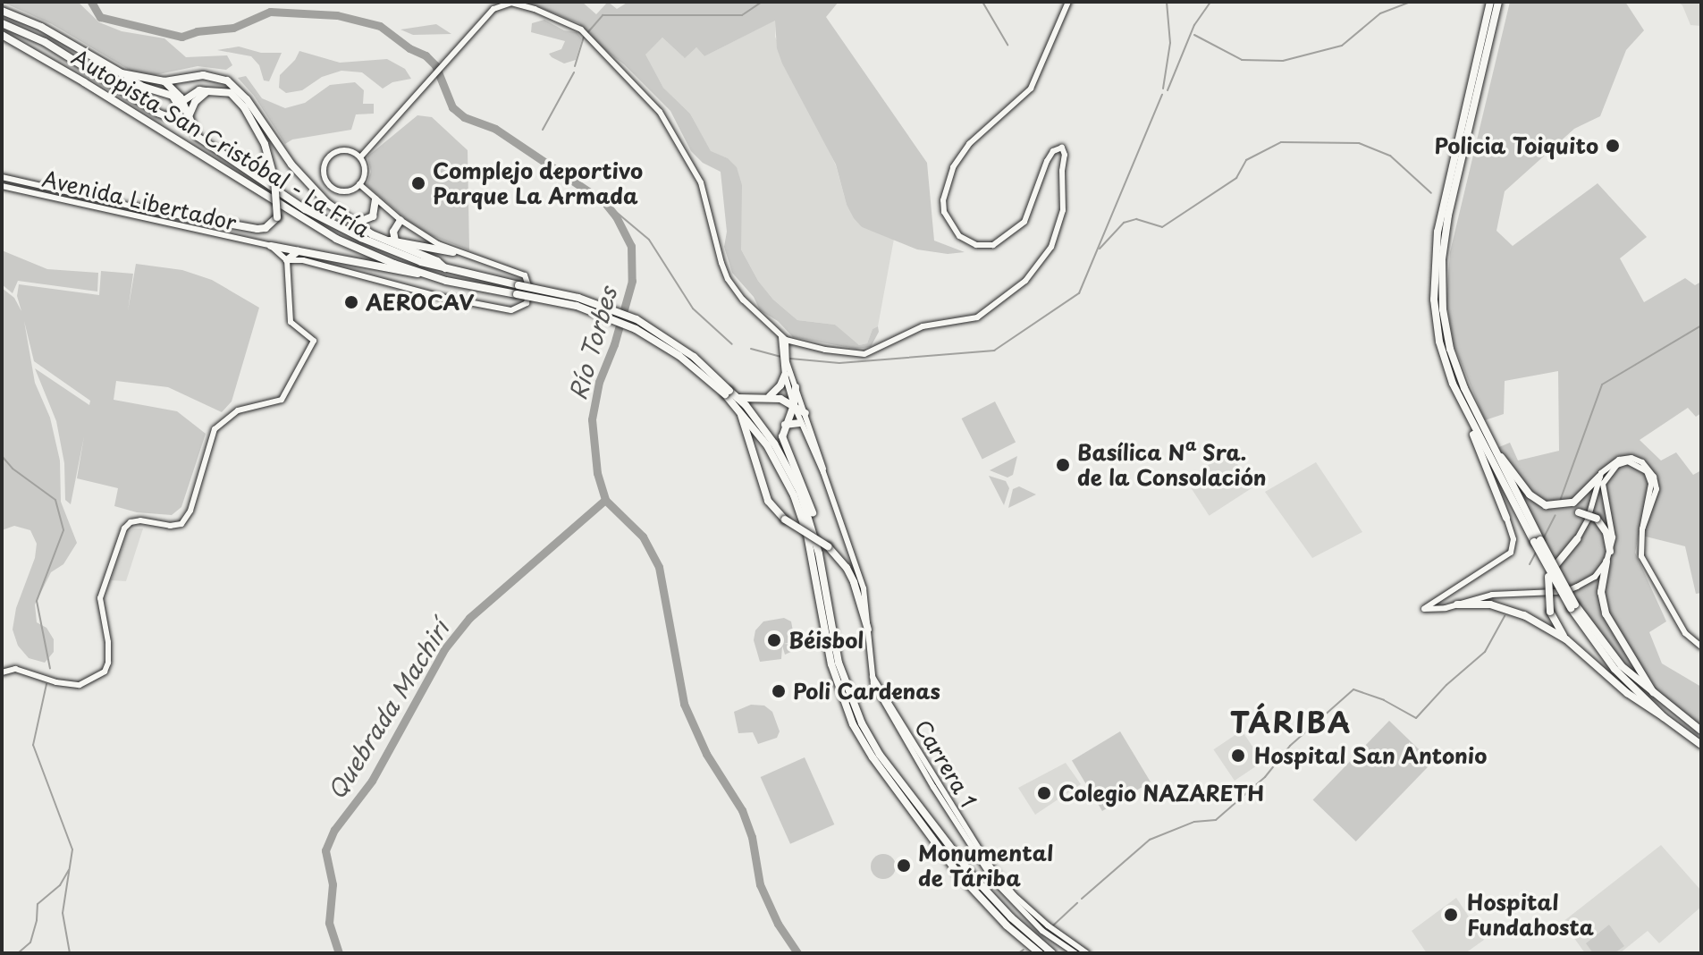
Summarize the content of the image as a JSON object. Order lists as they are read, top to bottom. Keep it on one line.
{"streets":{"highway":["Autopista San Cristóbal - La Fría"],"street":["Avenida Libertador","Carrera 1"]},"districts":["TÁRIBA"],"water":["Río Torbes","Quebrada Machirí"],"places":["Policia Toiquito","Complejo deportivo Parque La Armada","AEROCAV","Basílica Nª Sra. de la Consolación","Béisbol","Poli Cardenas","Hospital San Antonio","Colegio NAZARETH","Monumental de Táriba","Hospital Fundahosta"]}
